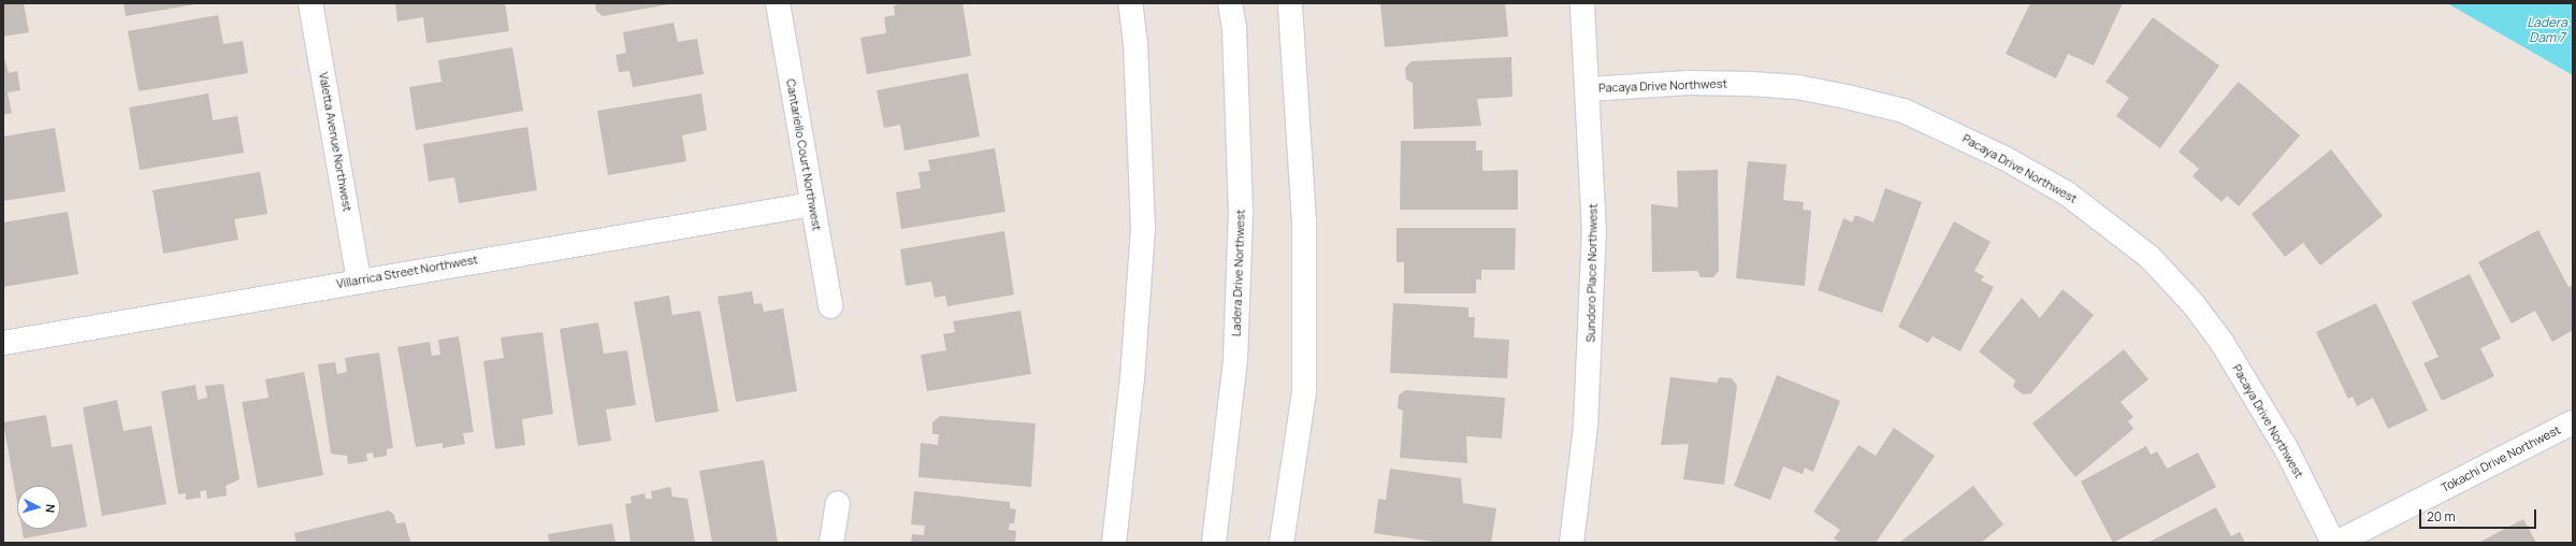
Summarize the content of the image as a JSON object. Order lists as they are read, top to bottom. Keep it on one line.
{"streets":{"street":["Pacaya Drive Northwest","Valetta Avenue Northwest","Cantariello Court Northwest","Villarrica Street Northwest","Ladera Drive Northwest","Sundoro Place Northwest","Tokachi Drive Northwest"]},"crossings":[["Pacaya Drive Northwest","Sundoro Place Northwest"],["Pacaya Drive Northwest","Tokachi Drive Northwest"],["Valetta Avenue Northwest","Villarrica Street Northwest"],["Cantariello Court Northwest","Villarrica Street Northwest"]],"water":["Ladera Dam 7"],"scale_bar":"20 m","north":"right"}
